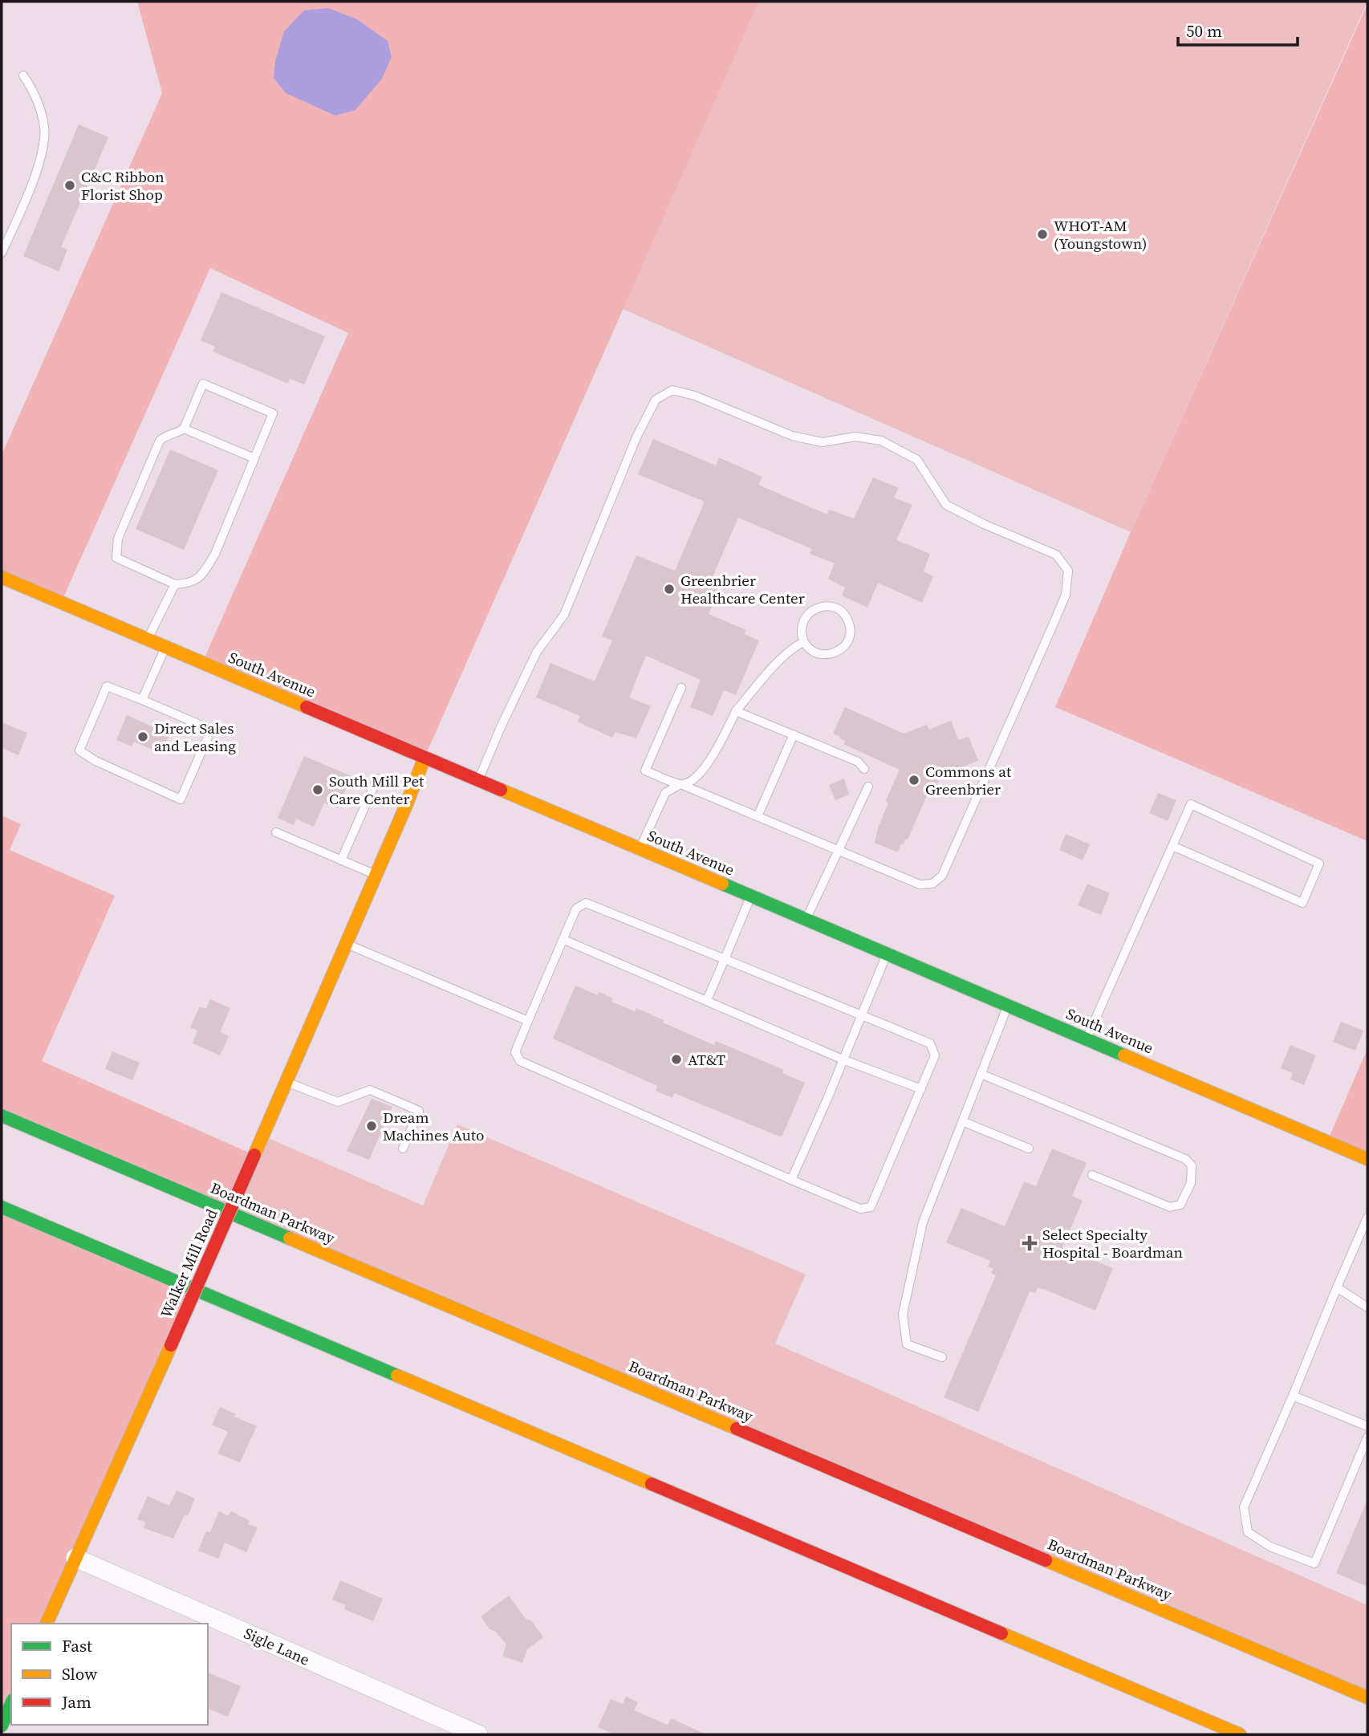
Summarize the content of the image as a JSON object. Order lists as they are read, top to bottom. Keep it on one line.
{"streets":{"main road":["South Avenue","Boardman Parkway","Walker Mill Road"],"street":["Sigle Lane"]},"crossings":[["South Avenue","Walker Mill Road"],["Walker Mill Road","Sigle Lane"]],"places":{"other":["C&C Ribbon Florist Shop","WHOT-AM (Youngstown)","Greenbrier Healthcare Center","Direct Sales and Leasing","Commons at Greenbrier","South Mill Pet Care Center","AT&T","Dream Machines Auto"],"health":["Select Specialty Hospital - Boardman"]},"legend":["Fast","Slow","Jam"],"scale_bar":"50 m"}
